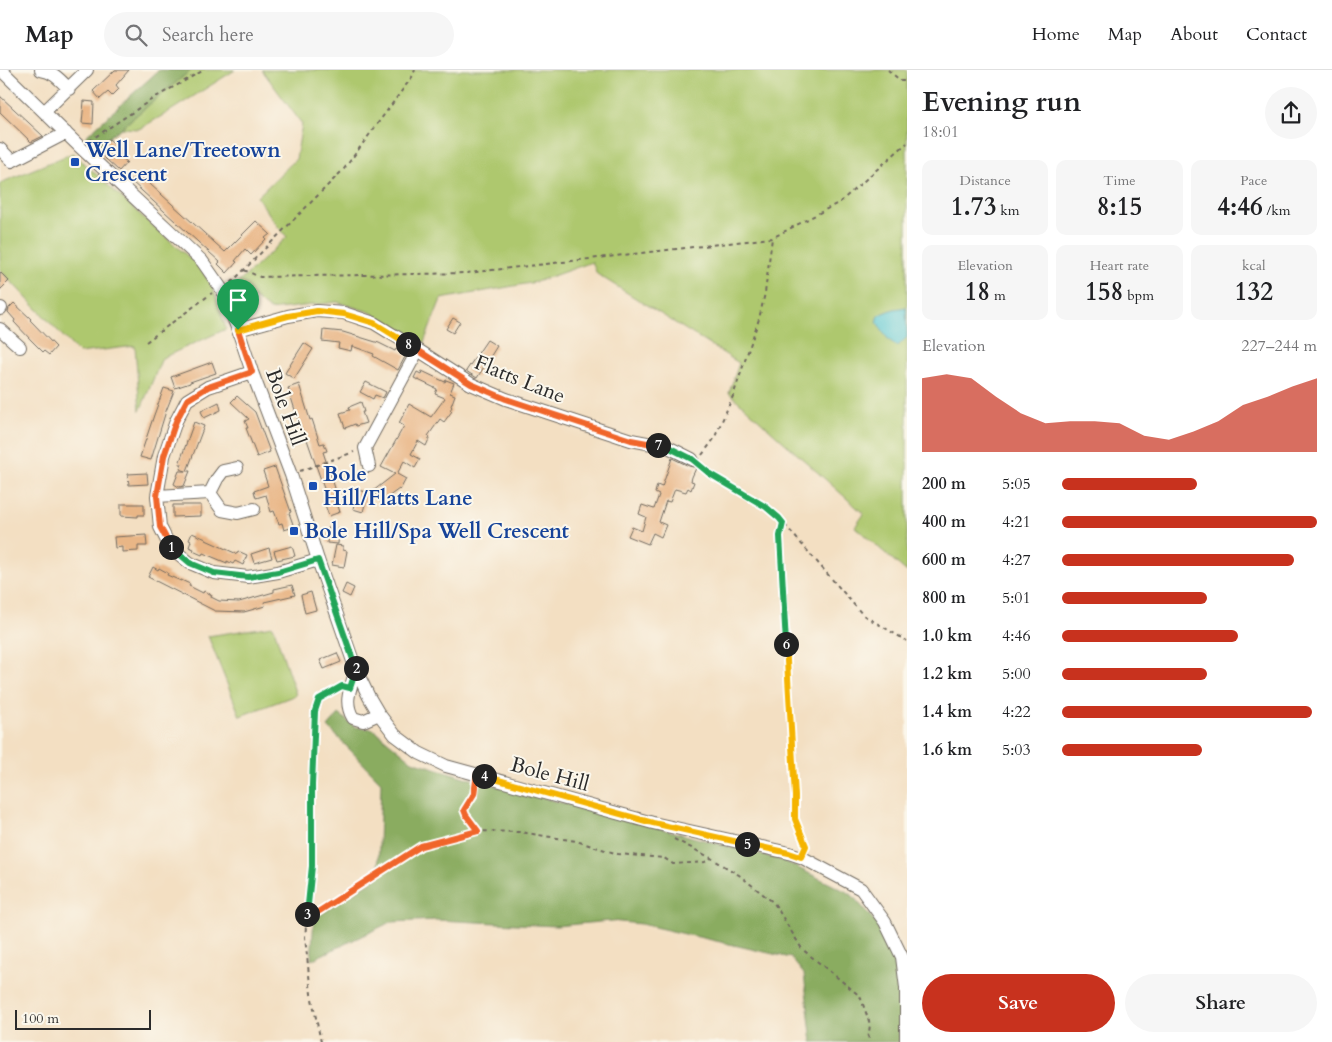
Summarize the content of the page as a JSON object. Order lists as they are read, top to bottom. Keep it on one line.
{"streets":{"street":["Flatts Lane","Bole Hill"]},"crossings":[["Flatts Lane","Bole Hill"]],"places":{"transit":["Well Lane/Treetown Crescent","Bole Hill/Flatts Lane","Bole Hill/Spa Well Crescent"]},"scale_bar":"100 m","page":{"header":"Map","search":"Search here","nav":["Home","Map","About","Contact"],"heading":["Evening run","18:01"],"stats":[["Distance","1.73 km"],["Time","8:15"],["Pace","4:46 /km"],["Elevation","18 m"],["Heart rate","158 bpm"],["kcal","132"]],"chart":["Elevation","227–244 m"],"pins":["8","7","1","6","2","4","5","3"],"list":[{"name":"200 m","note":"5:05"},{"name":"400 m","note":"4:21"},{"name":"600 m","note":"4:27"},{"name":"800 m","note":"5:01"},{"name":"1.0 km","note":"4:46"},{"name":"1.2 km","note":"5:00"},{"name":"1.4 km","note":"4:22"},{"name":"1.6 km","note":"5:03"}],"buttons":["Save","Share"],"scale":"100 m"}}
